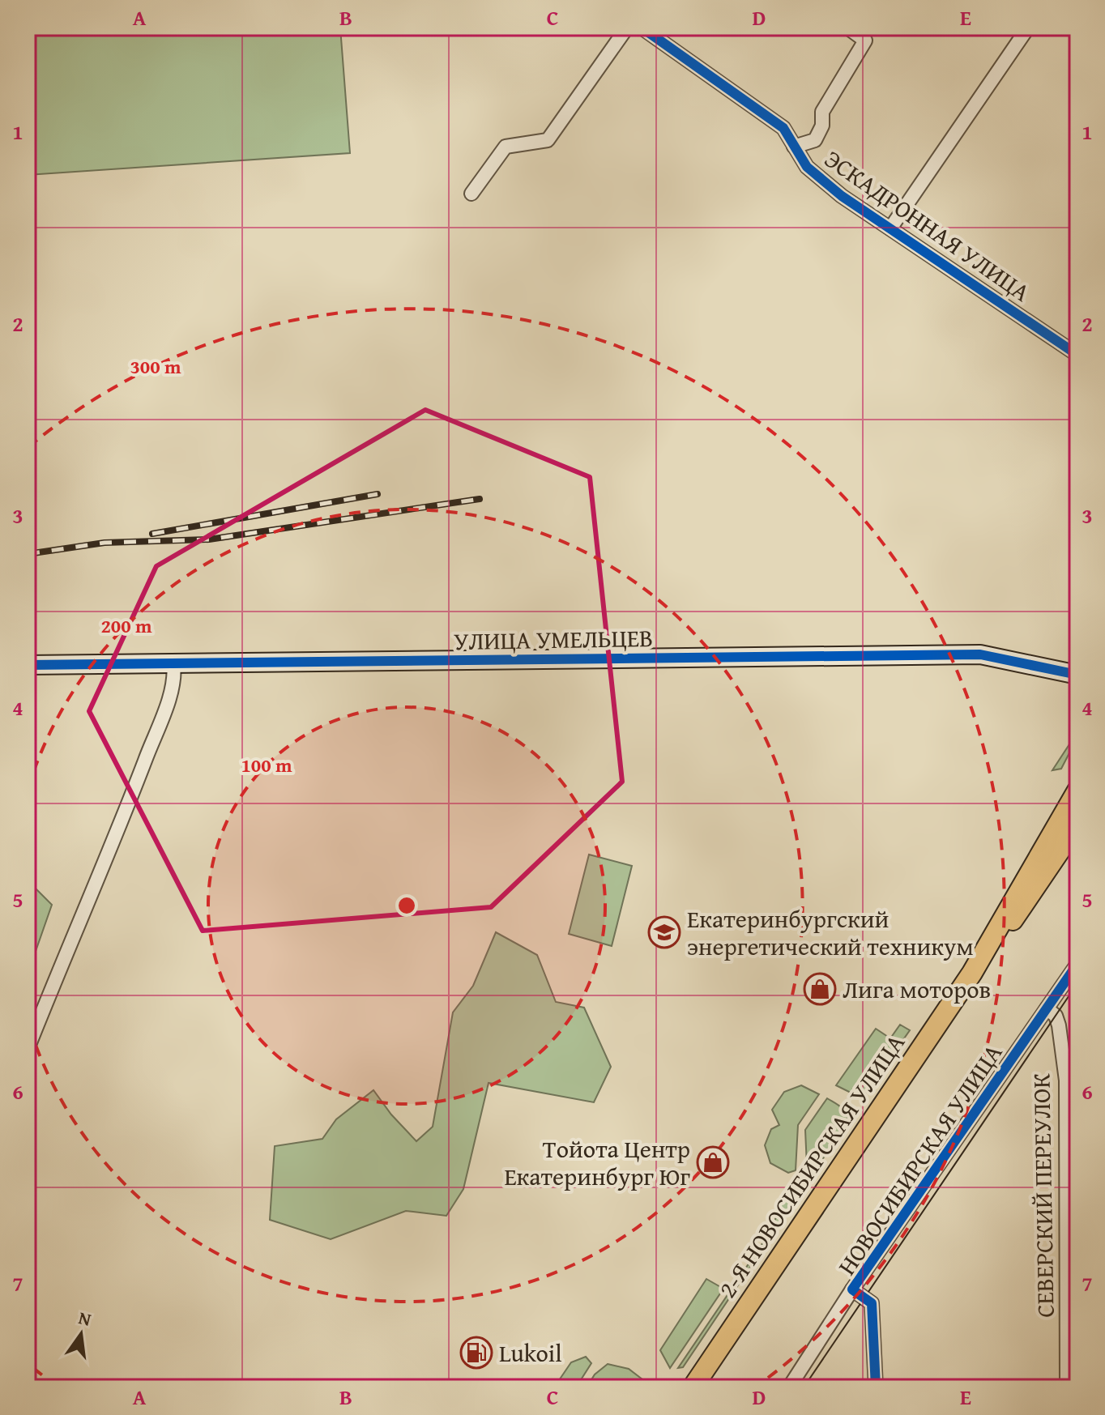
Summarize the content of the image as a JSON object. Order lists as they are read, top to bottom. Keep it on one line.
{"streets":{"main road":["2-Я НОВОСИБИРСКАЯ УЛИЦА"],"street":["ЭСКАДРОННАЯ УЛИЦА","УЛИЦА УМЕЛЬЦЕВ","НОВОСИБИРСКАЯ УЛИЦА","СЕВЕРСКИЙ ПЕРЕУЛОК"]},"crossings":[["НОВОСИБИРСКАЯ УЛИЦА","СЕВЕРСКИЙ ПЕРЕУЛОК"]],"places":{"school or university":["Екатеринбургский энергетический техникум"],"shop":["Лига моторов","Тойота Центр Екатеринбург Юг"],"fuel station":["Lukoil"]},"north":"top","grid":{"columns":["A","B","C","D","E"],"rows":["1","2","3","4","5","6","7"]},"rings":["300 m","200 m","100 m"]}
